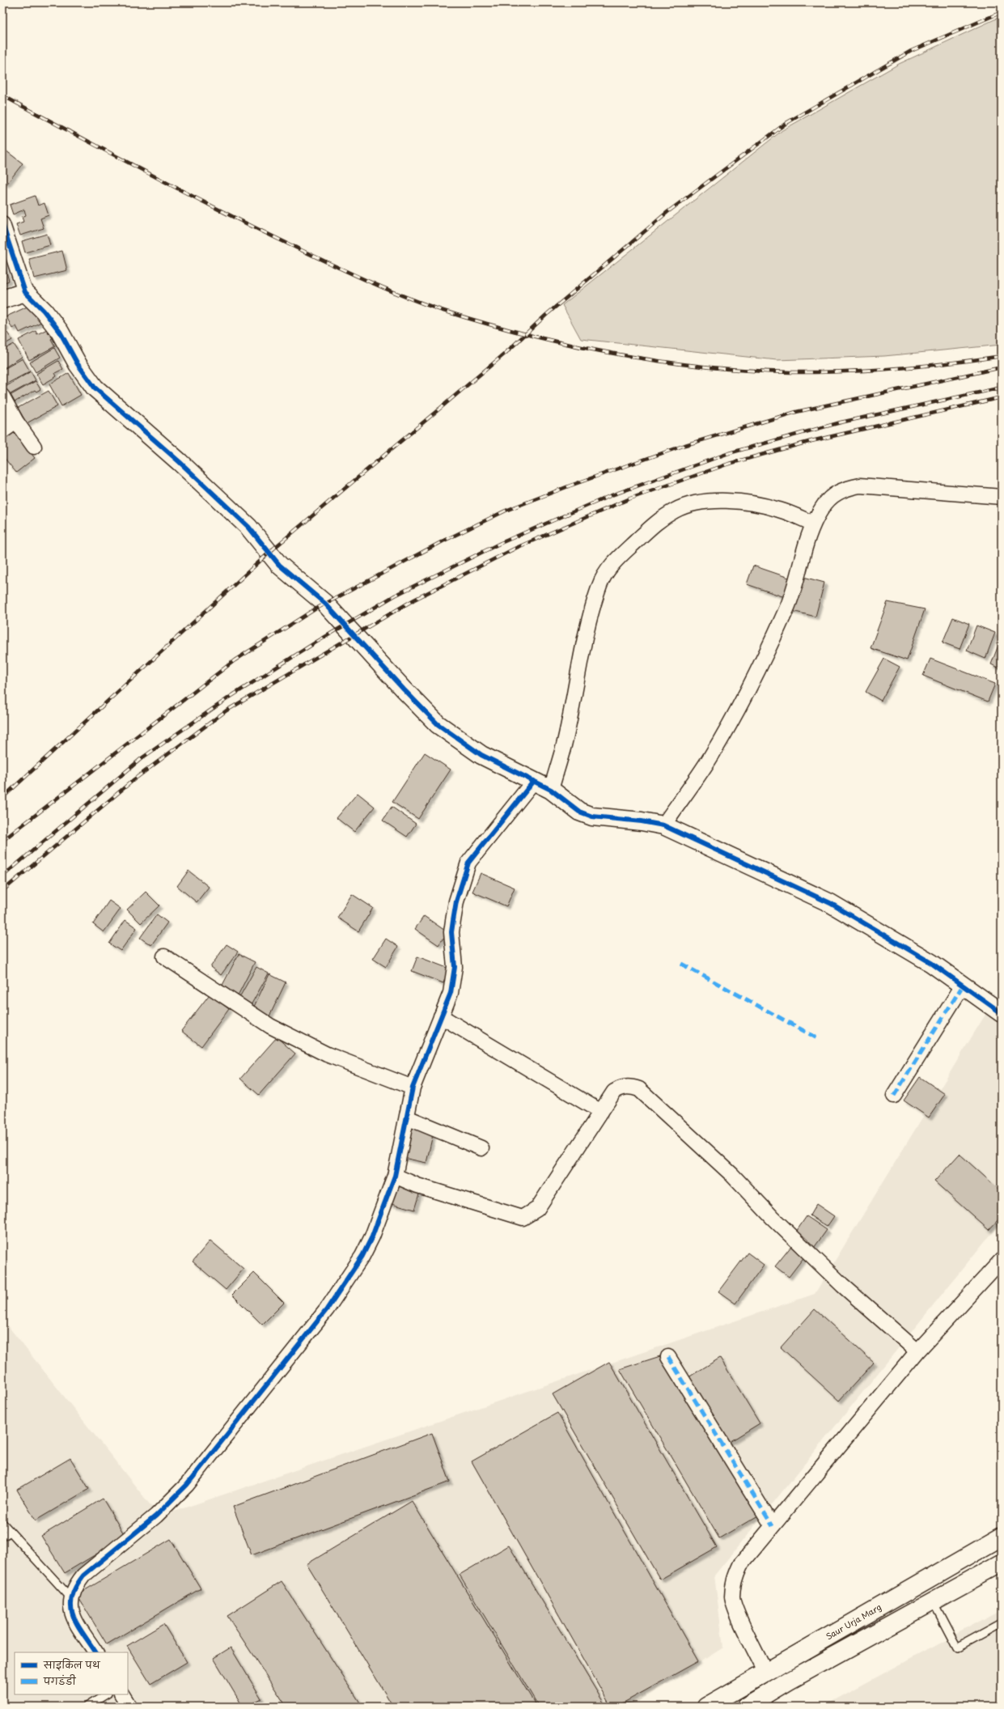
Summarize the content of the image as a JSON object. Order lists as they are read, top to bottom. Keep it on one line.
{"streets":{"street":["Saur Urja Marg"]},"legend":["साइकिल पथ","पगडंडी"]}
